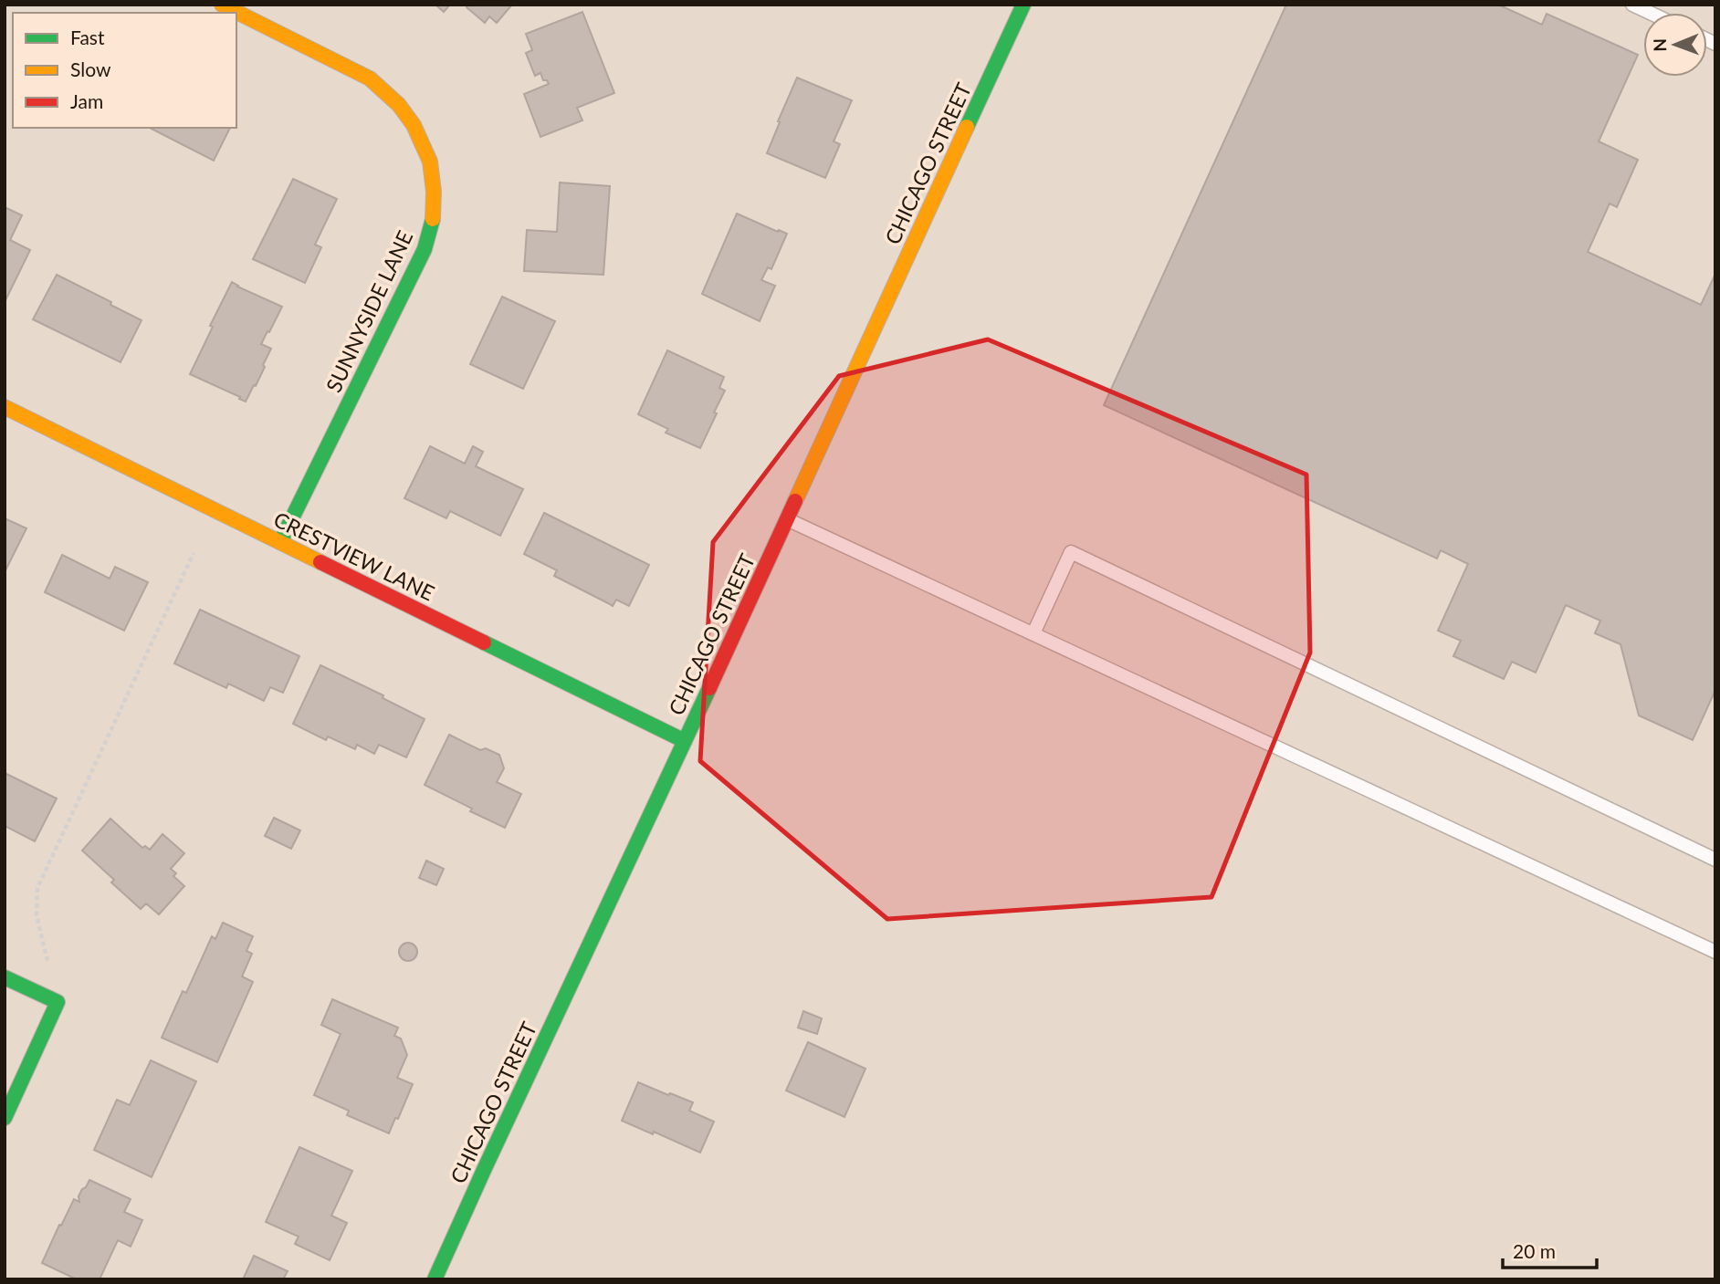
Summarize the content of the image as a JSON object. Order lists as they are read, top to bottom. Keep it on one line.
{"streets":{"street":["CHICAGO STREET","SUNNYSIDE LANE","CRESTVIEW LANE"]},"crossings":[["CHICAGO STREET","CRESTVIEW LANE"],["SUNNYSIDE LANE","CRESTVIEW LANE"]],"legend":["Fast","Slow","Jam"],"scale_bar":"20 m","north":"left"}
